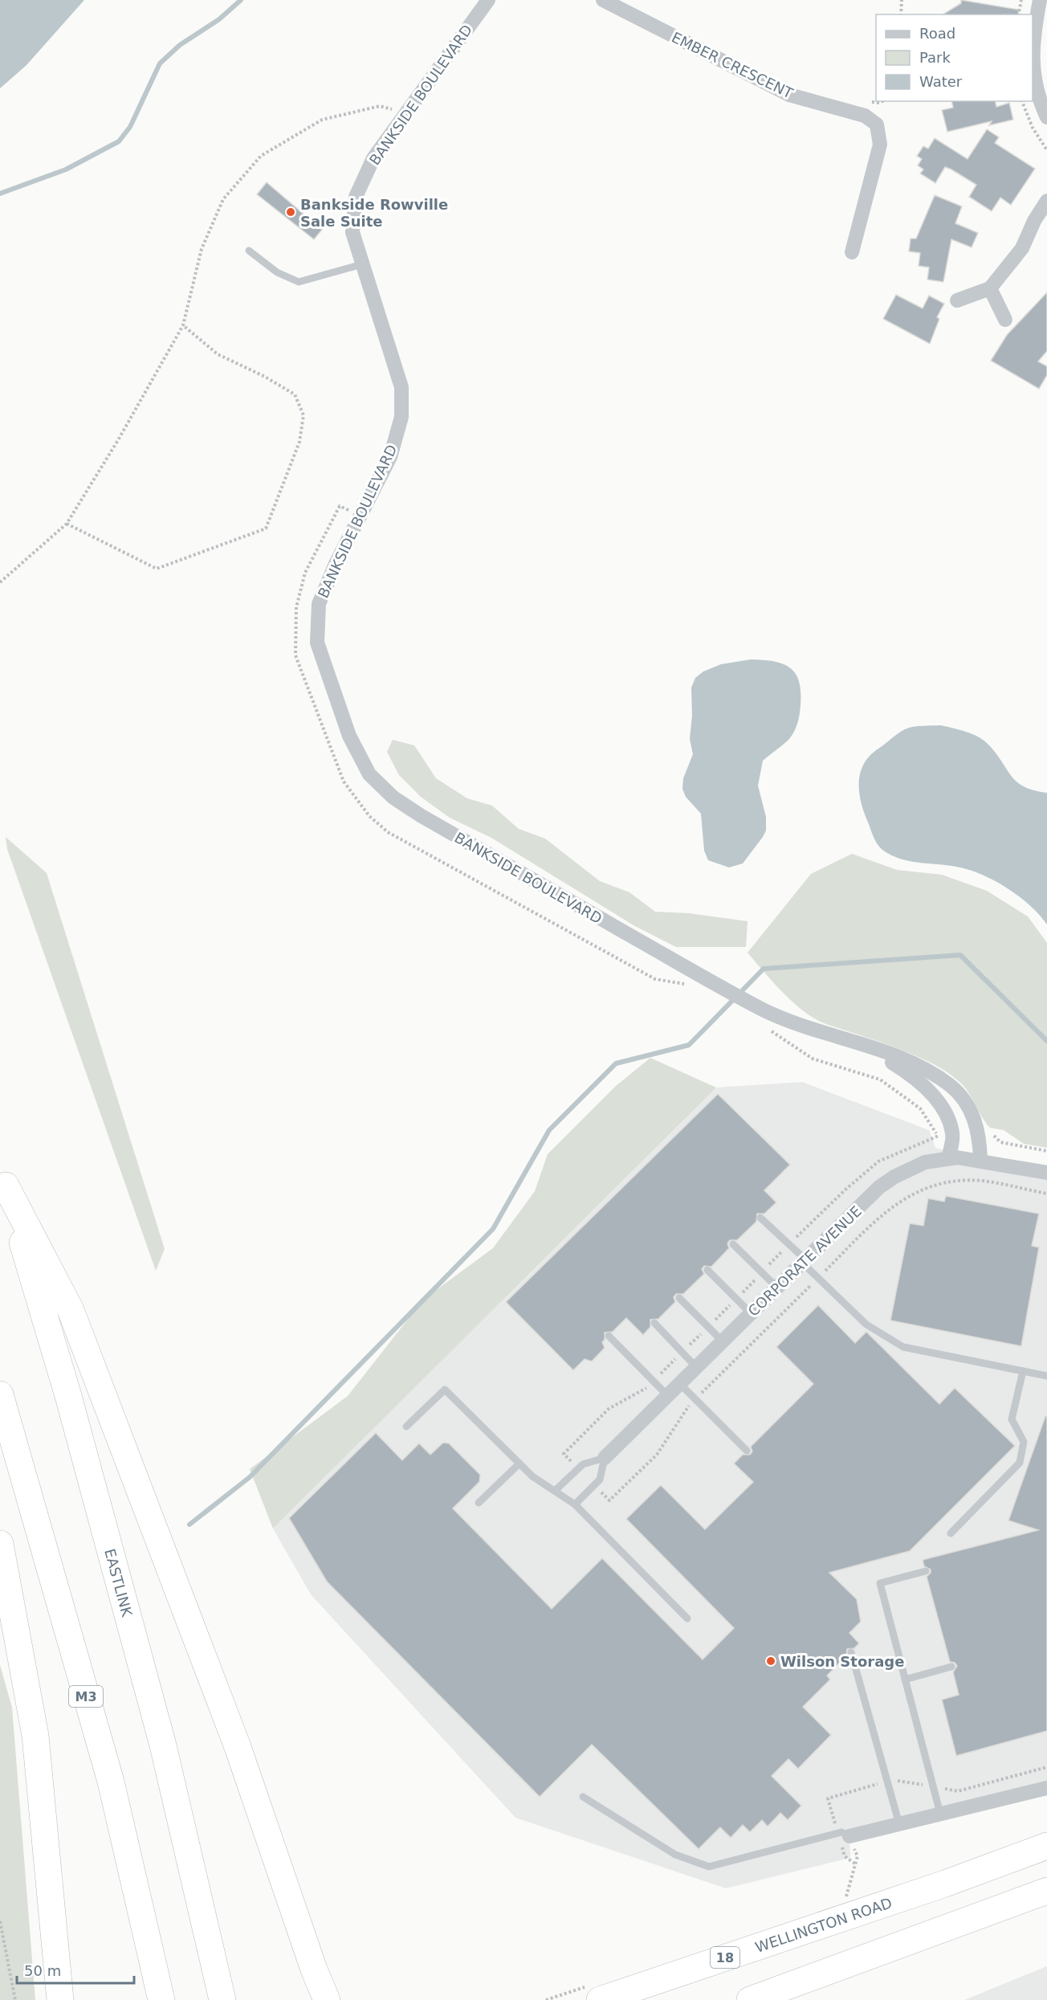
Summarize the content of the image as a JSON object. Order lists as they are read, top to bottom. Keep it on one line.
{"streets":{"highway":["EASTLINK","M3","WELLINGTON ROAD","18"],"street":["EMBER CRESCENT","BANKSIDE BOULEVARD","CORPORATE AVENUE"]},"crossings":[["BANKSIDE BOULEVARD","CORPORATE AVENUE"]],"places":["Bankside Rowville Sale Suite","Wilson Storage"],"legend":["Road","Park","Water"],"scale_bar":"50 m"}
